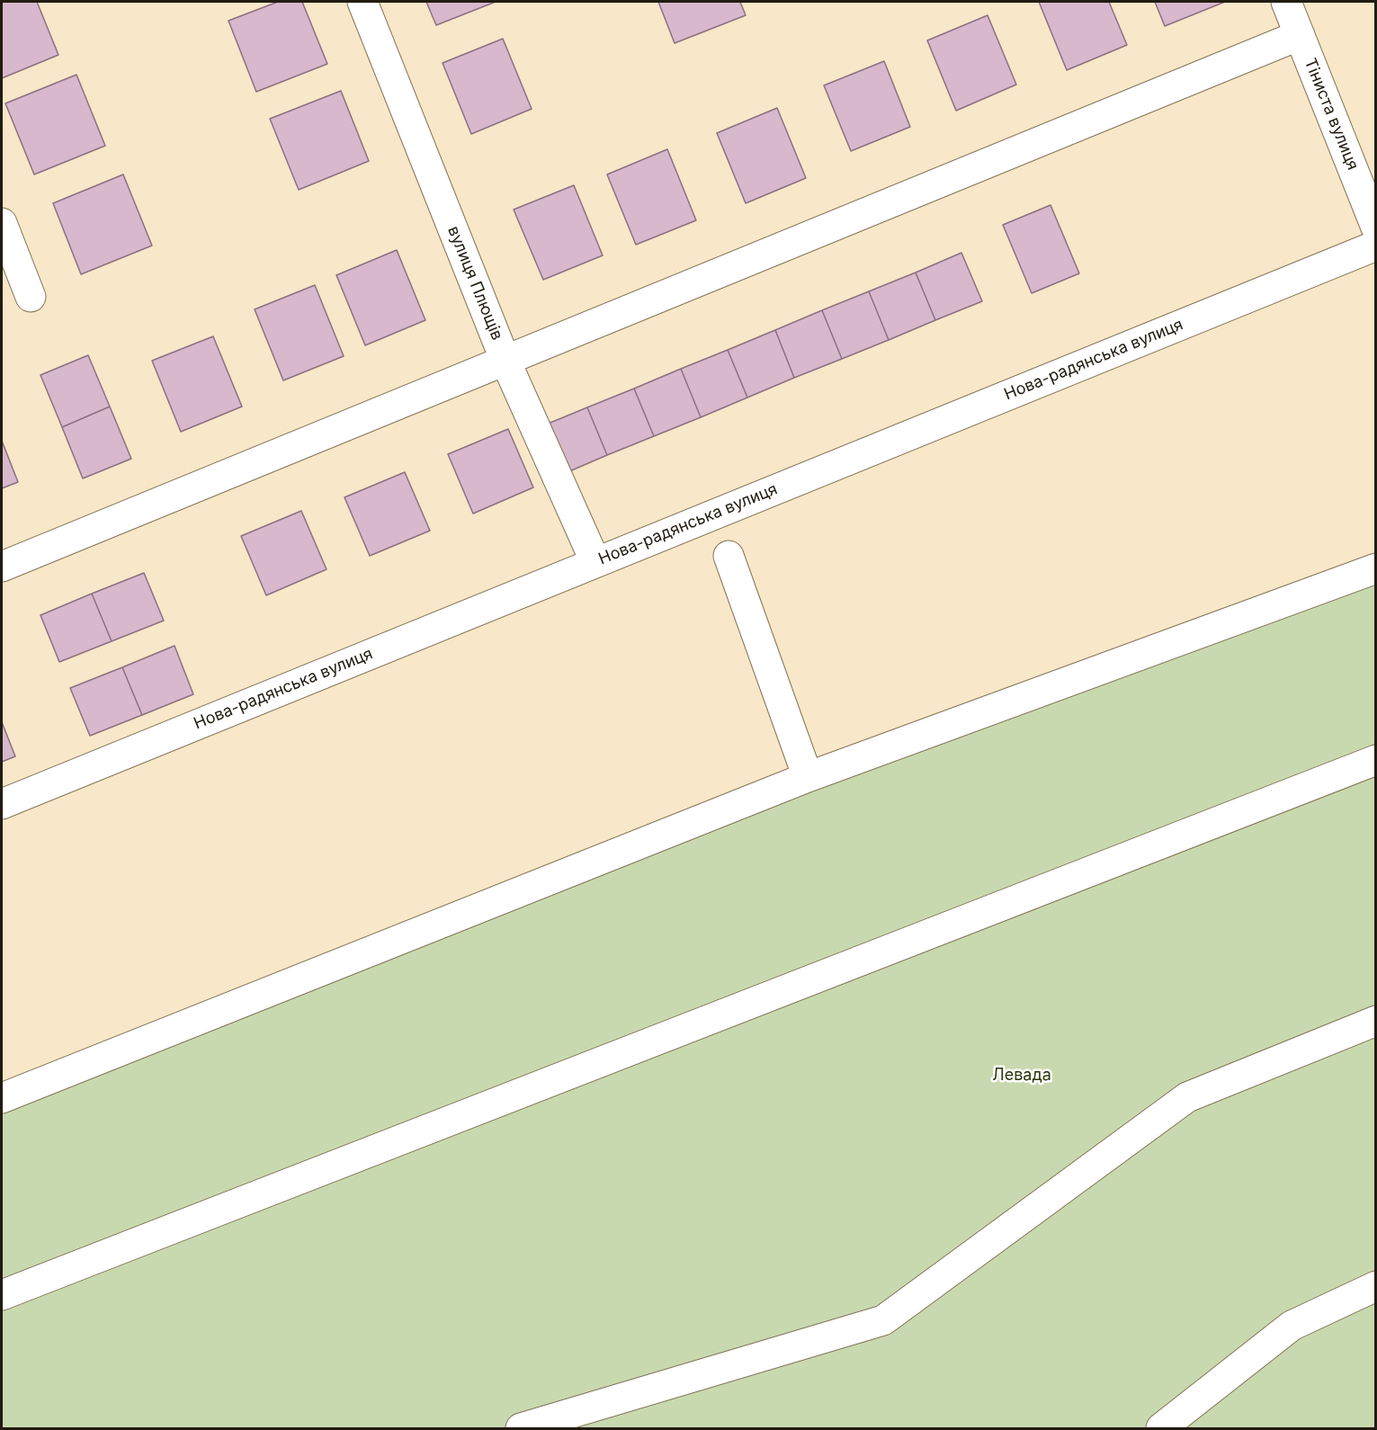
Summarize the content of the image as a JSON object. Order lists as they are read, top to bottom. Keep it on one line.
{"streets":{"street":["Тіниста вулиця","вулиця Плющів","Нова-радянська вулиця"]},"crossings":[["вулиця Плющів","Нова-радянська вулиця"]],"parks":["Левада"]}
